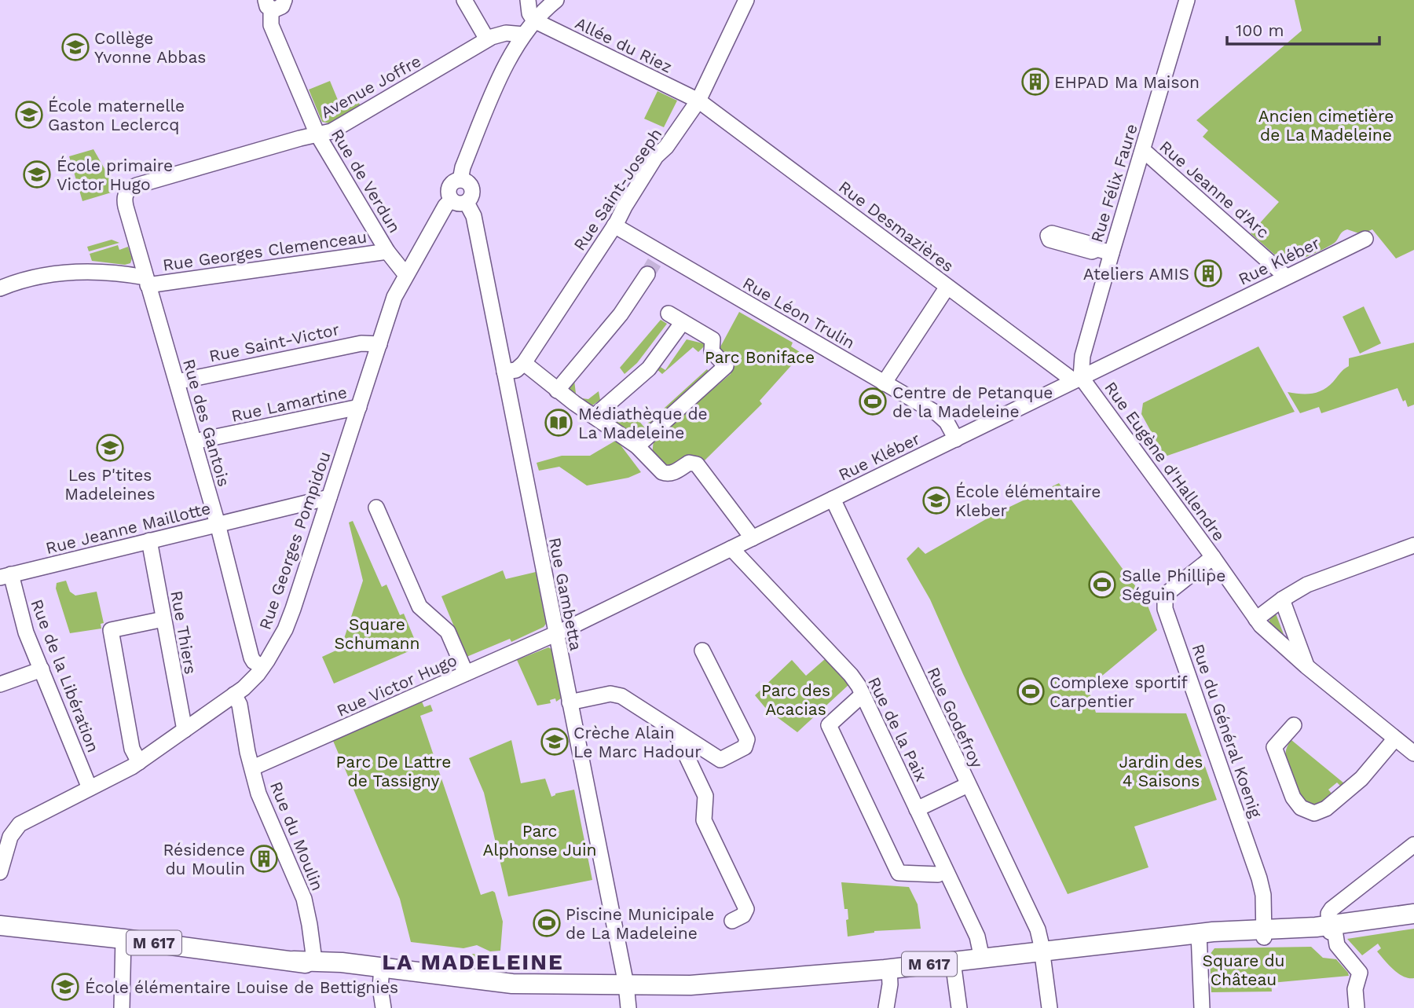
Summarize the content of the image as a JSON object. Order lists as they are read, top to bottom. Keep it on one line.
{"streets":{"main road":["M 617"],"street":["Allée du Riez","Avenue Joffre","Rue de Verdun","Rue Félix Faure","Rue Saint-Joseph","Rue Jeanne d'Arc","Rue Desmazières","Rue Georges Clemenceau","Rue Kléber","Rue Léon Trulin","Rue Saint-Victor","Rue Lamartine","Rue des Gantois","Rue Eugène d'Hallendre","Rue Jeanne Maillotte","Rue Georges Pompidou","Rue Gambetta","Rue Thiers","Rue de la Libération","Rue Victor Hugo","Rue Godefroy","Rue de la Paix","Rue du Général Koenig","Rue du Moulin"]},"crossings":[["Allée du Riez","Rue Saint-Joseph"],["Allée du Riez","Rue Desmazières"],["Avenue Joffre","Rue de Verdun"],["Avenue Joffre","Rue des Gantois"],["Rue de Verdun","Rue Georges Clemenceau"],["Rue de Verdun","Rue Georges Pompidou"],["Rue Félix Faure","Rue Jeanne d'Arc"],["Rue Félix Faure","Rue Desmazières"],["Rue Félix Faure","Rue Kléber"],["Rue Félix Faure","Rue Eugène d'Hallendre"],["Rue Saint-Joseph","Rue Desmazières"],["Rue Saint-Joseph","Rue Léon Trulin"],["Rue Jeanne d'Arc","Rue Kléber"],["Rue Desmazières","Rue Kléber"],["Rue Desmazières","Rue Eugène d'Hallendre"],["Rue Georges Clemenceau","Rue des Gantois"],["Rue Kléber","Rue Léon Trulin"],["Rue Kléber","Rue Eugène d'Hallendre"],["Rue Kléber","Rue Gambetta"],["Rue Kléber","Rue Victor Hugo"],["Rue Kléber","Rue Godefroy"],["Rue Kléber","Rue de la Paix"],["Rue Saint-Victor","Rue des Gantois"],["Rue Saint-Victor","Rue Georges Pompidou"],["Rue Lamartine","Rue des Gantois"],["Rue Lamartine","Rue Georges Pompidou"],["Rue des Gantois","Rue Jeanne Maillotte"],["Rue des Gantois","Rue Georges Pompidou"],["Rue Eugène d'Hallendre","Rue du Général Koenig"],["Rue Jeanne Maillotte","Rue Georges Pompidou"],["Rue Jeanne Maillotte","Rue Thiers"],["Rue Jeanne Maillotte","Rue de la Libération"],["Rue Georges Pompidou","Rue Gambetta"],["Rue Georges Pompidou","Rue Thiers"],["Rue Georges Pompidou","Rue de la Libération"],["Rue Georges Pompidou","Rue du Moulin"],["Rue Gambetta","Rue Victor Hugo"],["Rue Gambetta","M 617"],["Rue Victor Hugo","Rue du Moulin"],["Rue Godefroy","M 617"],["Rue de la Paix","M 617"],["Rue du Général Koenig","M 617"],["Rue du Moulin","M 617"]],"districts":["LA MADELEINE"],"parks":["Ancien cimetière de La Madeleine","Parc Boniface","Square Schumann","Parc des Acacias","Parc De Lattre de Tassigny","Jardin des 4 Saisons","Parc Alphonse Juin","Square du Château"],"places":{"school or university":["Collège Yvonne Abbas","École maternelle Gaston Leclercq","École primaire Victor Hugo","Les P'tites Madeleines","École élémentaire Kleber","Crèche Alain Le Marc Hadour","École élémentaire Louise de Bettignies"],"building":["EHPAD Ma Maison","Ateliers AMIS","Résidence du Moulin"],"sports":["Centre de Petanque de la Madeleine","Salle Phillipe Séguin","Complexe sportif Carpentier","Piscine Municipale de La Madeleine"],"library":["Médiathèque de La Madeleine"]},"scale_bar":"100 m"}
